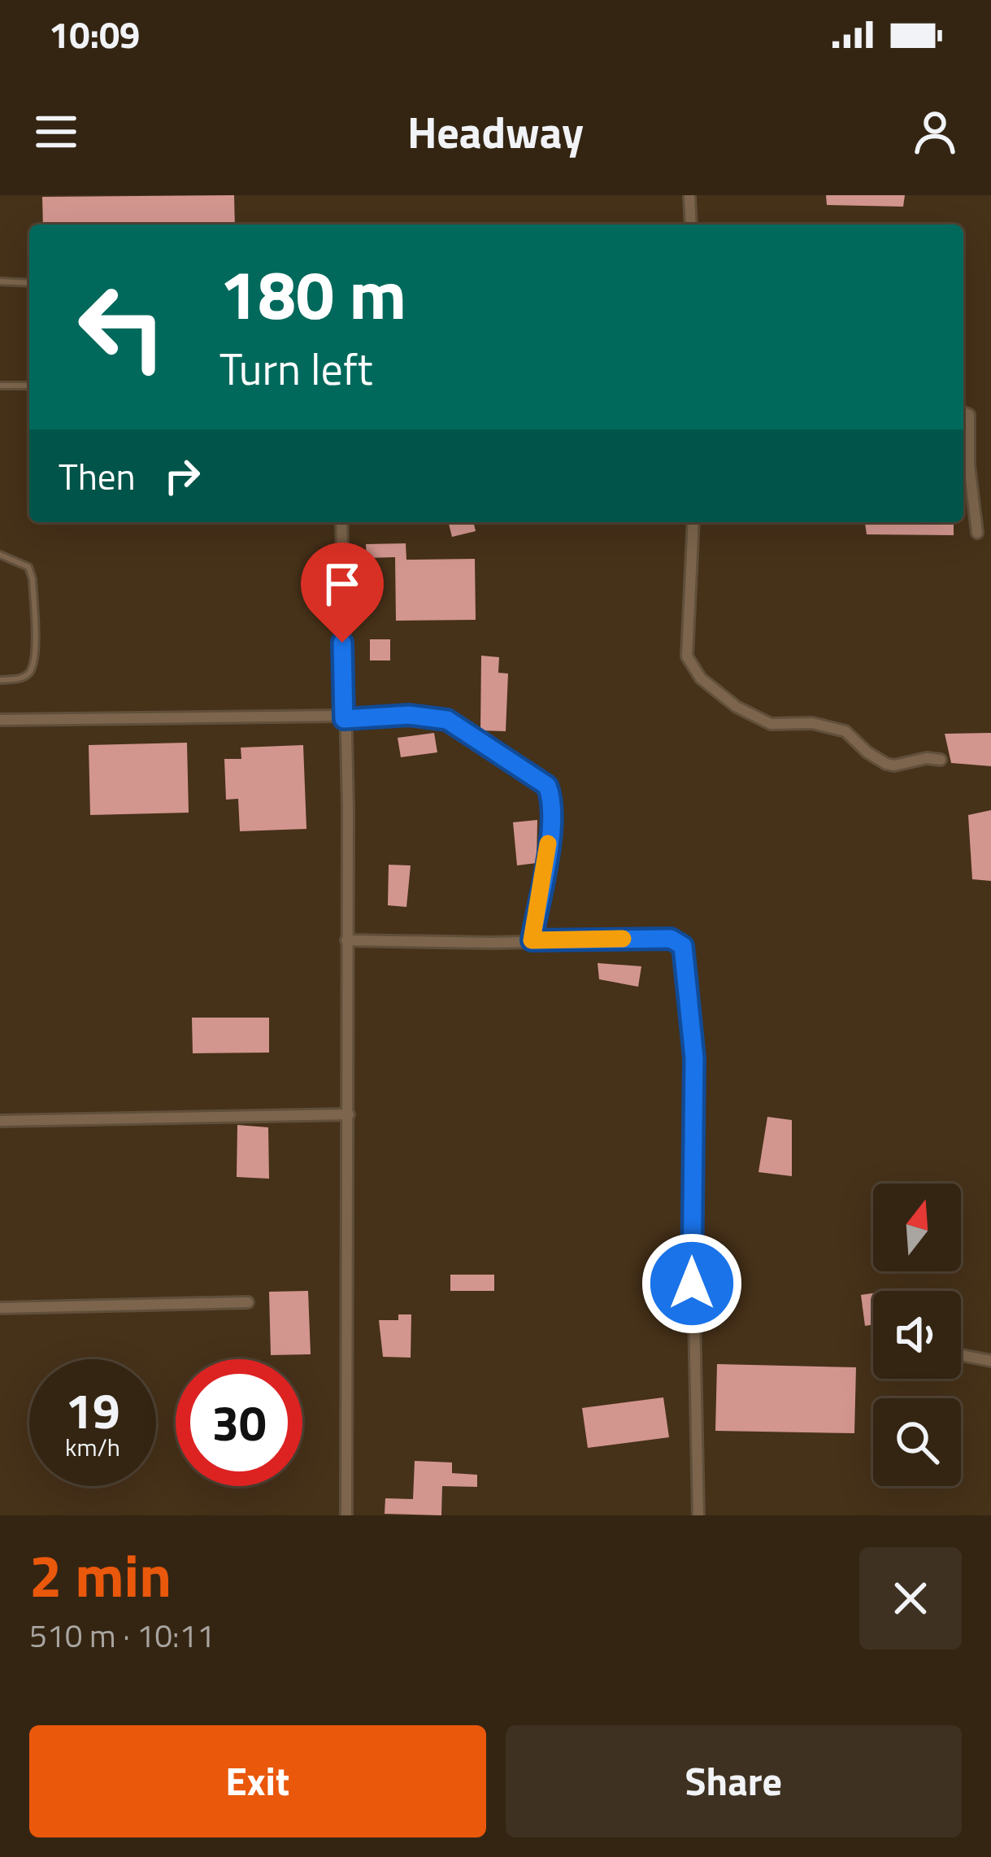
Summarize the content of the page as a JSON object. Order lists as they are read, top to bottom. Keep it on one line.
{"north":"top","page":{"status":"10:09","header":"Headway","turn":["180 m","Turn left"],"then":"Then","speed":"19 km/h","limit":"30","heading":["2 min","510 m · 10:11"],"buttons":["Exit","Share"]}}
